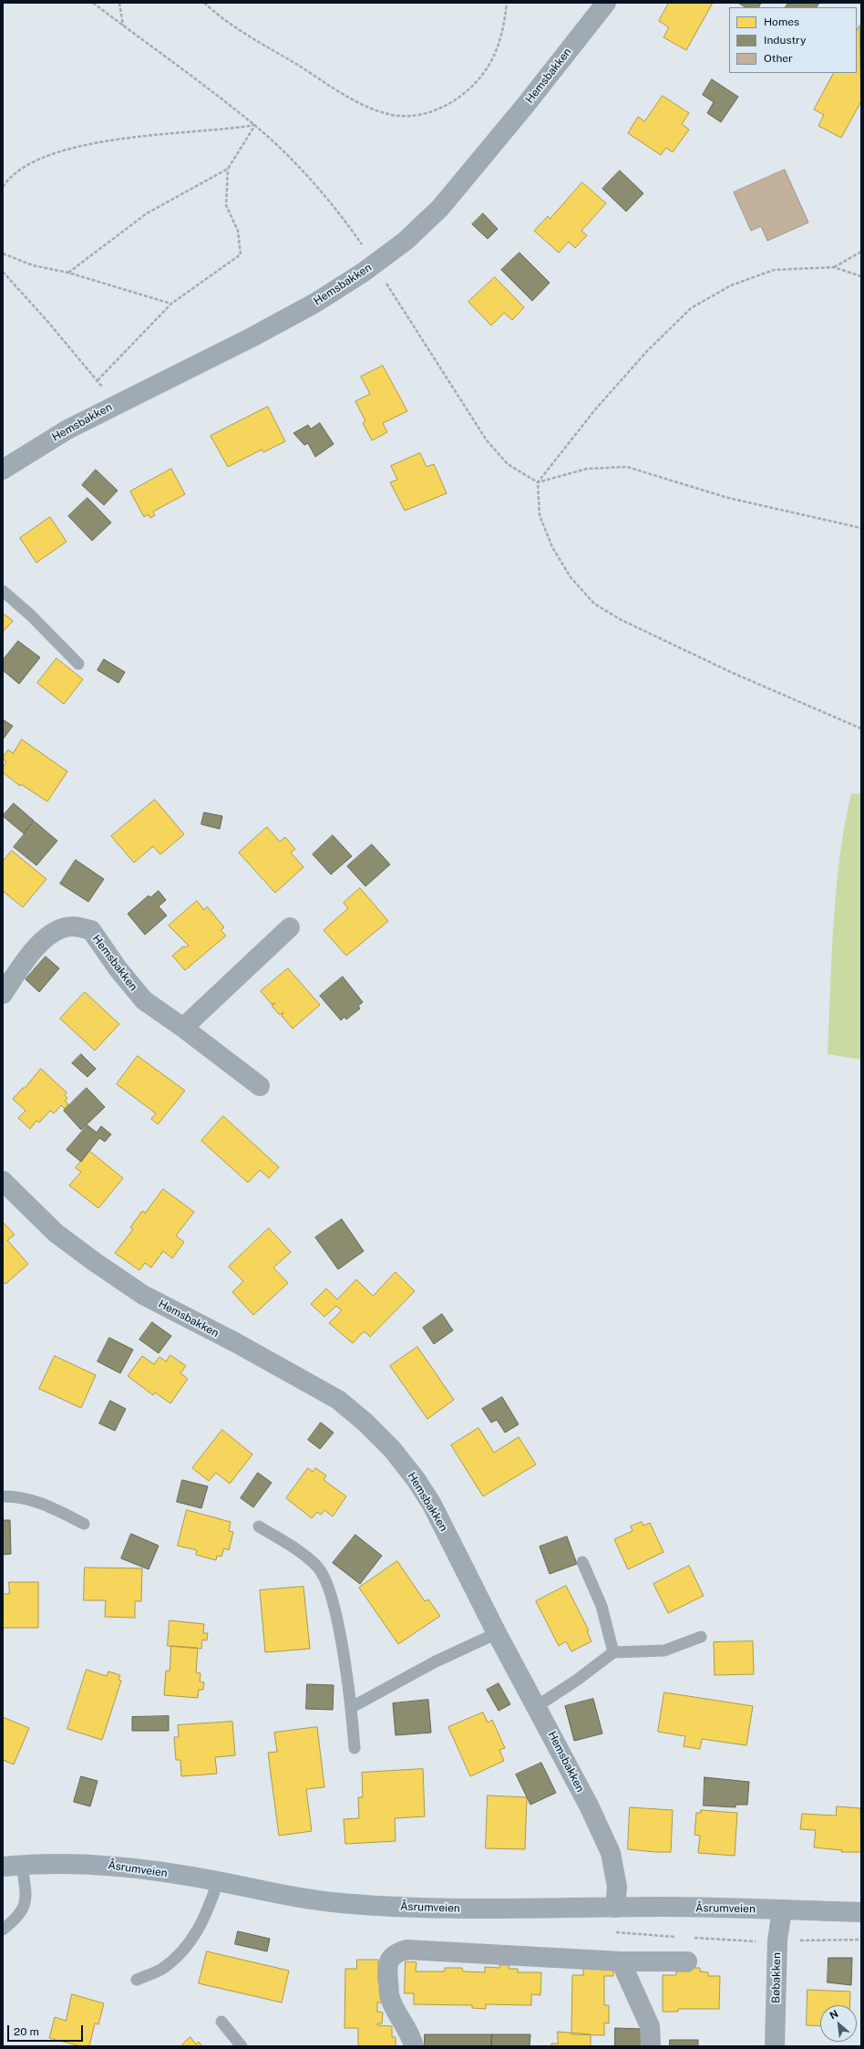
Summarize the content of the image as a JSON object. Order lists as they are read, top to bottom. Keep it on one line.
{"streets":{"main road":["Åsrumveien"],"street":["Hemsbakken","Bøbakken"]},"crossings":[["Hemsbakken","Åsrumveien"],["Åsrumveien","Bøbakken"]],"legend":["Homes","Industry","Other"],"scale_bar":"20 m","north":"top left"}
